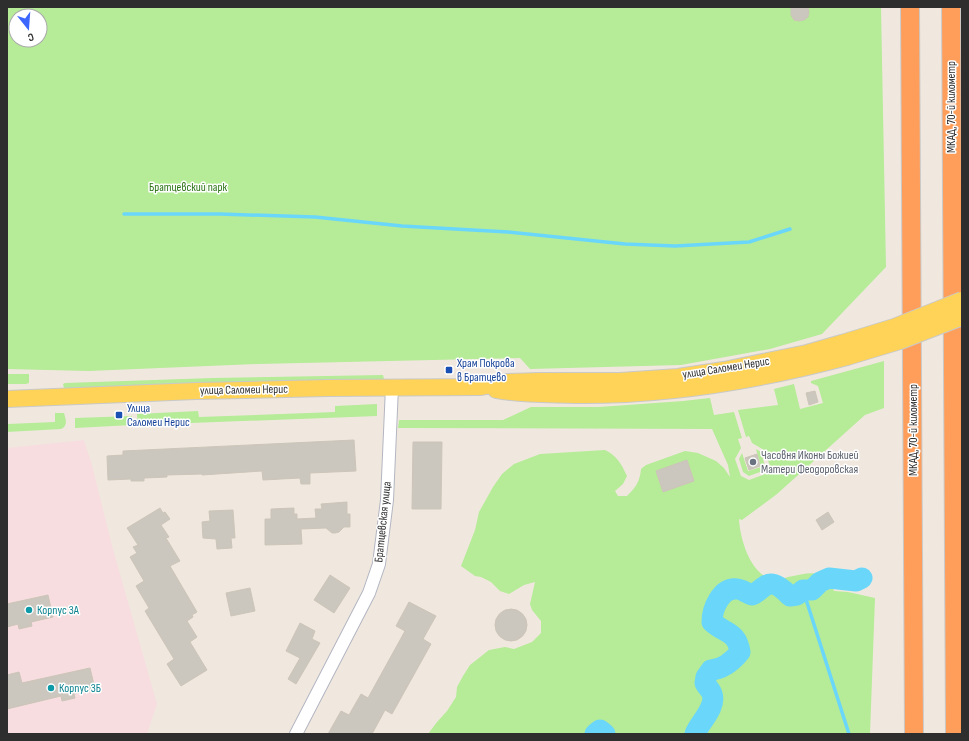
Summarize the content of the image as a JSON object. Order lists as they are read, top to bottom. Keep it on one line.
{"streets":{"highway":["МКАД, 70-й километр"],"main road":["улица Саломеи Нерис"],"street":["Братцевская улица"]},"crossings":[["улица Саломеи Нерис","Братцевская улица"]],"parks":["Братцевский парк"],"places":{"transit":["Храм Покрова в Братцево","Улица Саломеи Нерис"],"other":["Часовня Иконы Божией Матери Феодоровская","Корпус 3А","Корпус 3Б"]},"north":"bottom"}
